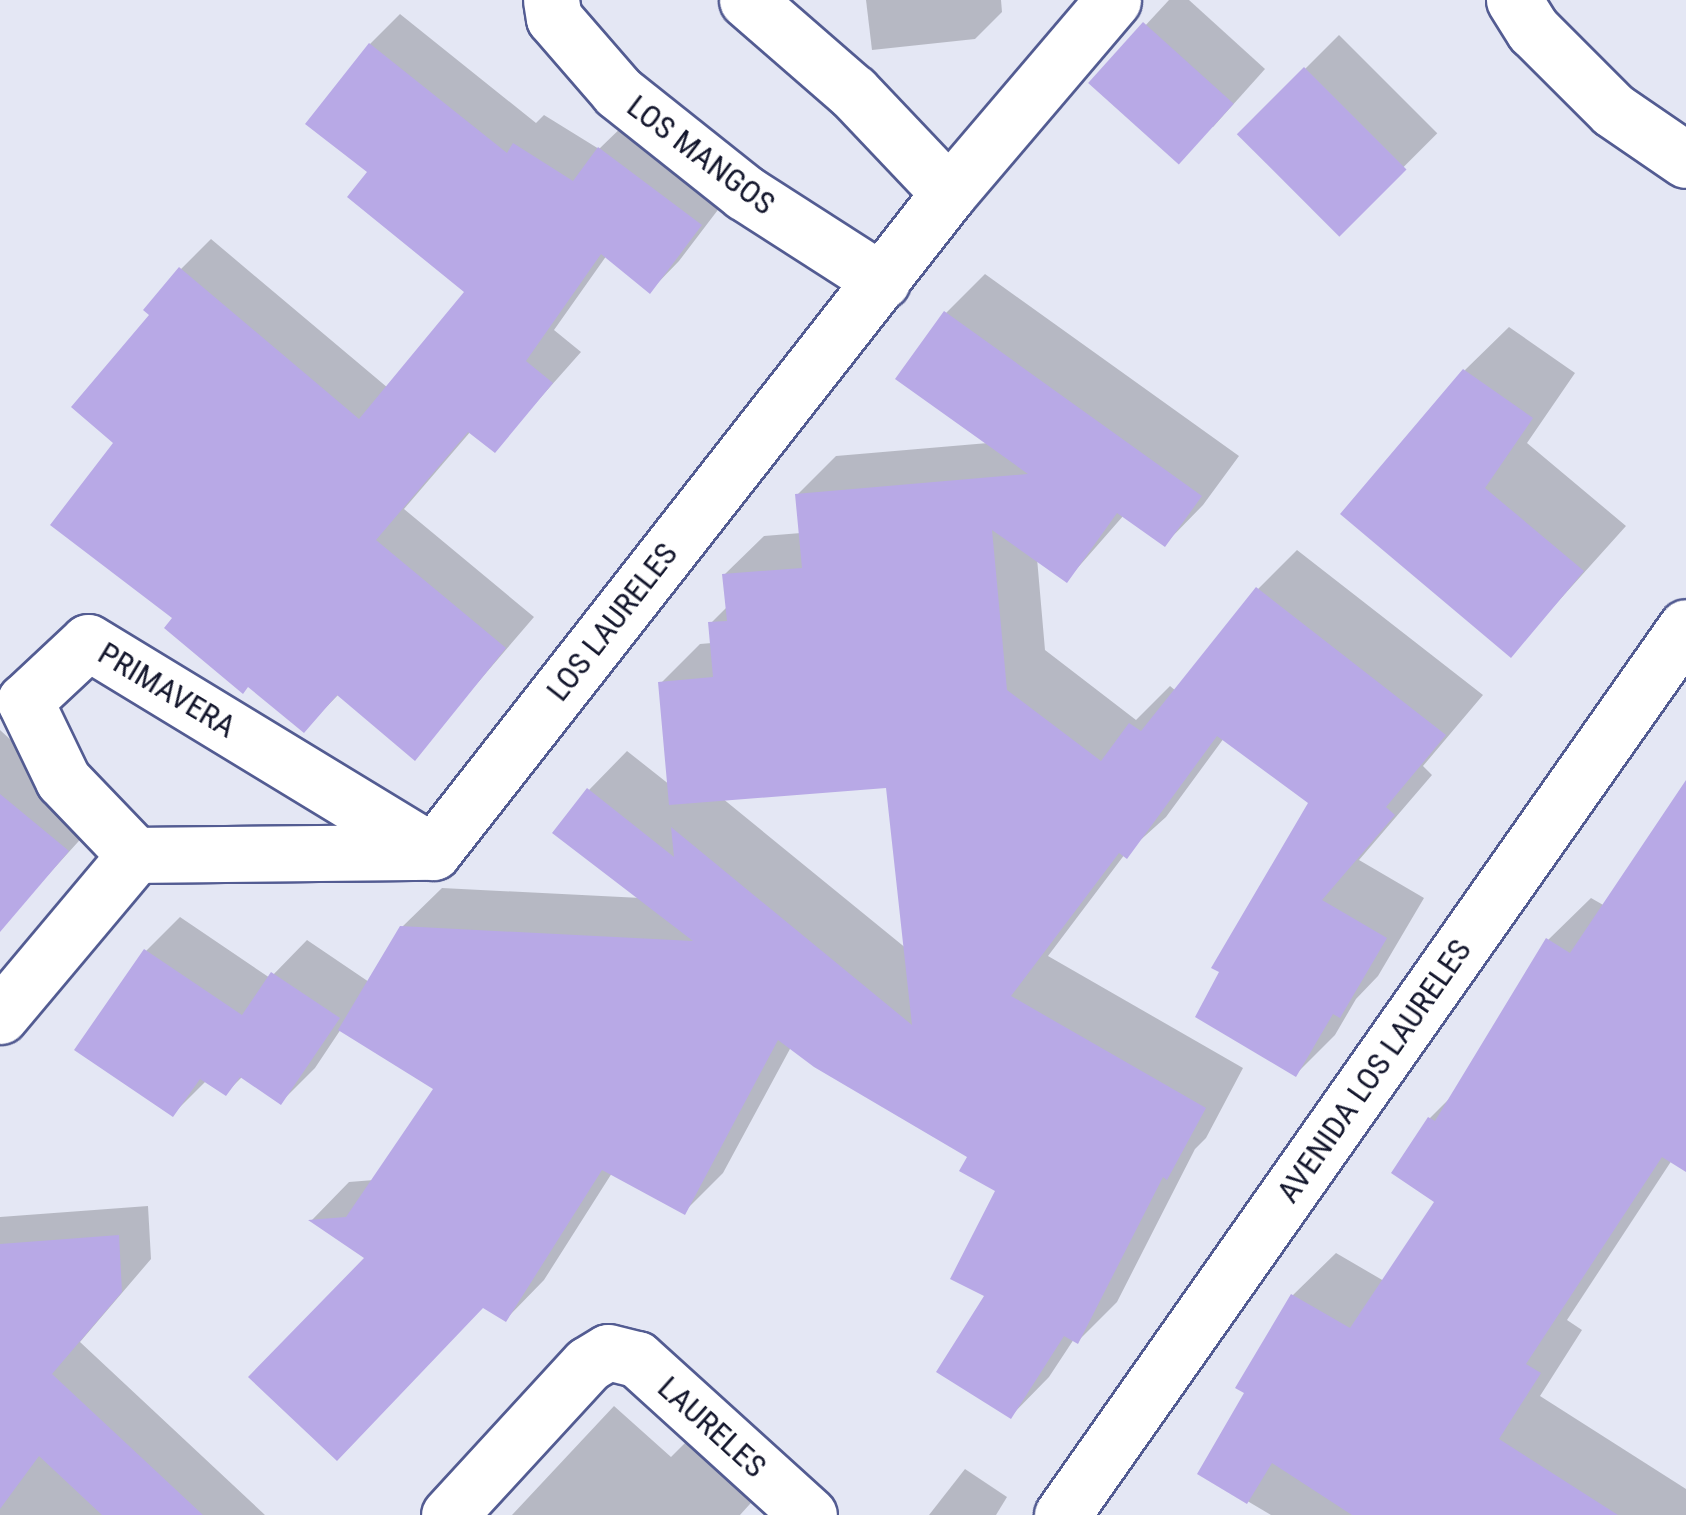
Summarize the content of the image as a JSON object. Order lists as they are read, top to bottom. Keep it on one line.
{"streets":{"street":["LOS MANGOS","LOS LAURELES","PRIMAVERA","AVENIDA LOS LAURELES","LAURELES"]},"crossings":[["LOS MANGOS","LOS LAURELES"],["LOS LAURELES","PRIMAVERA"]]}
